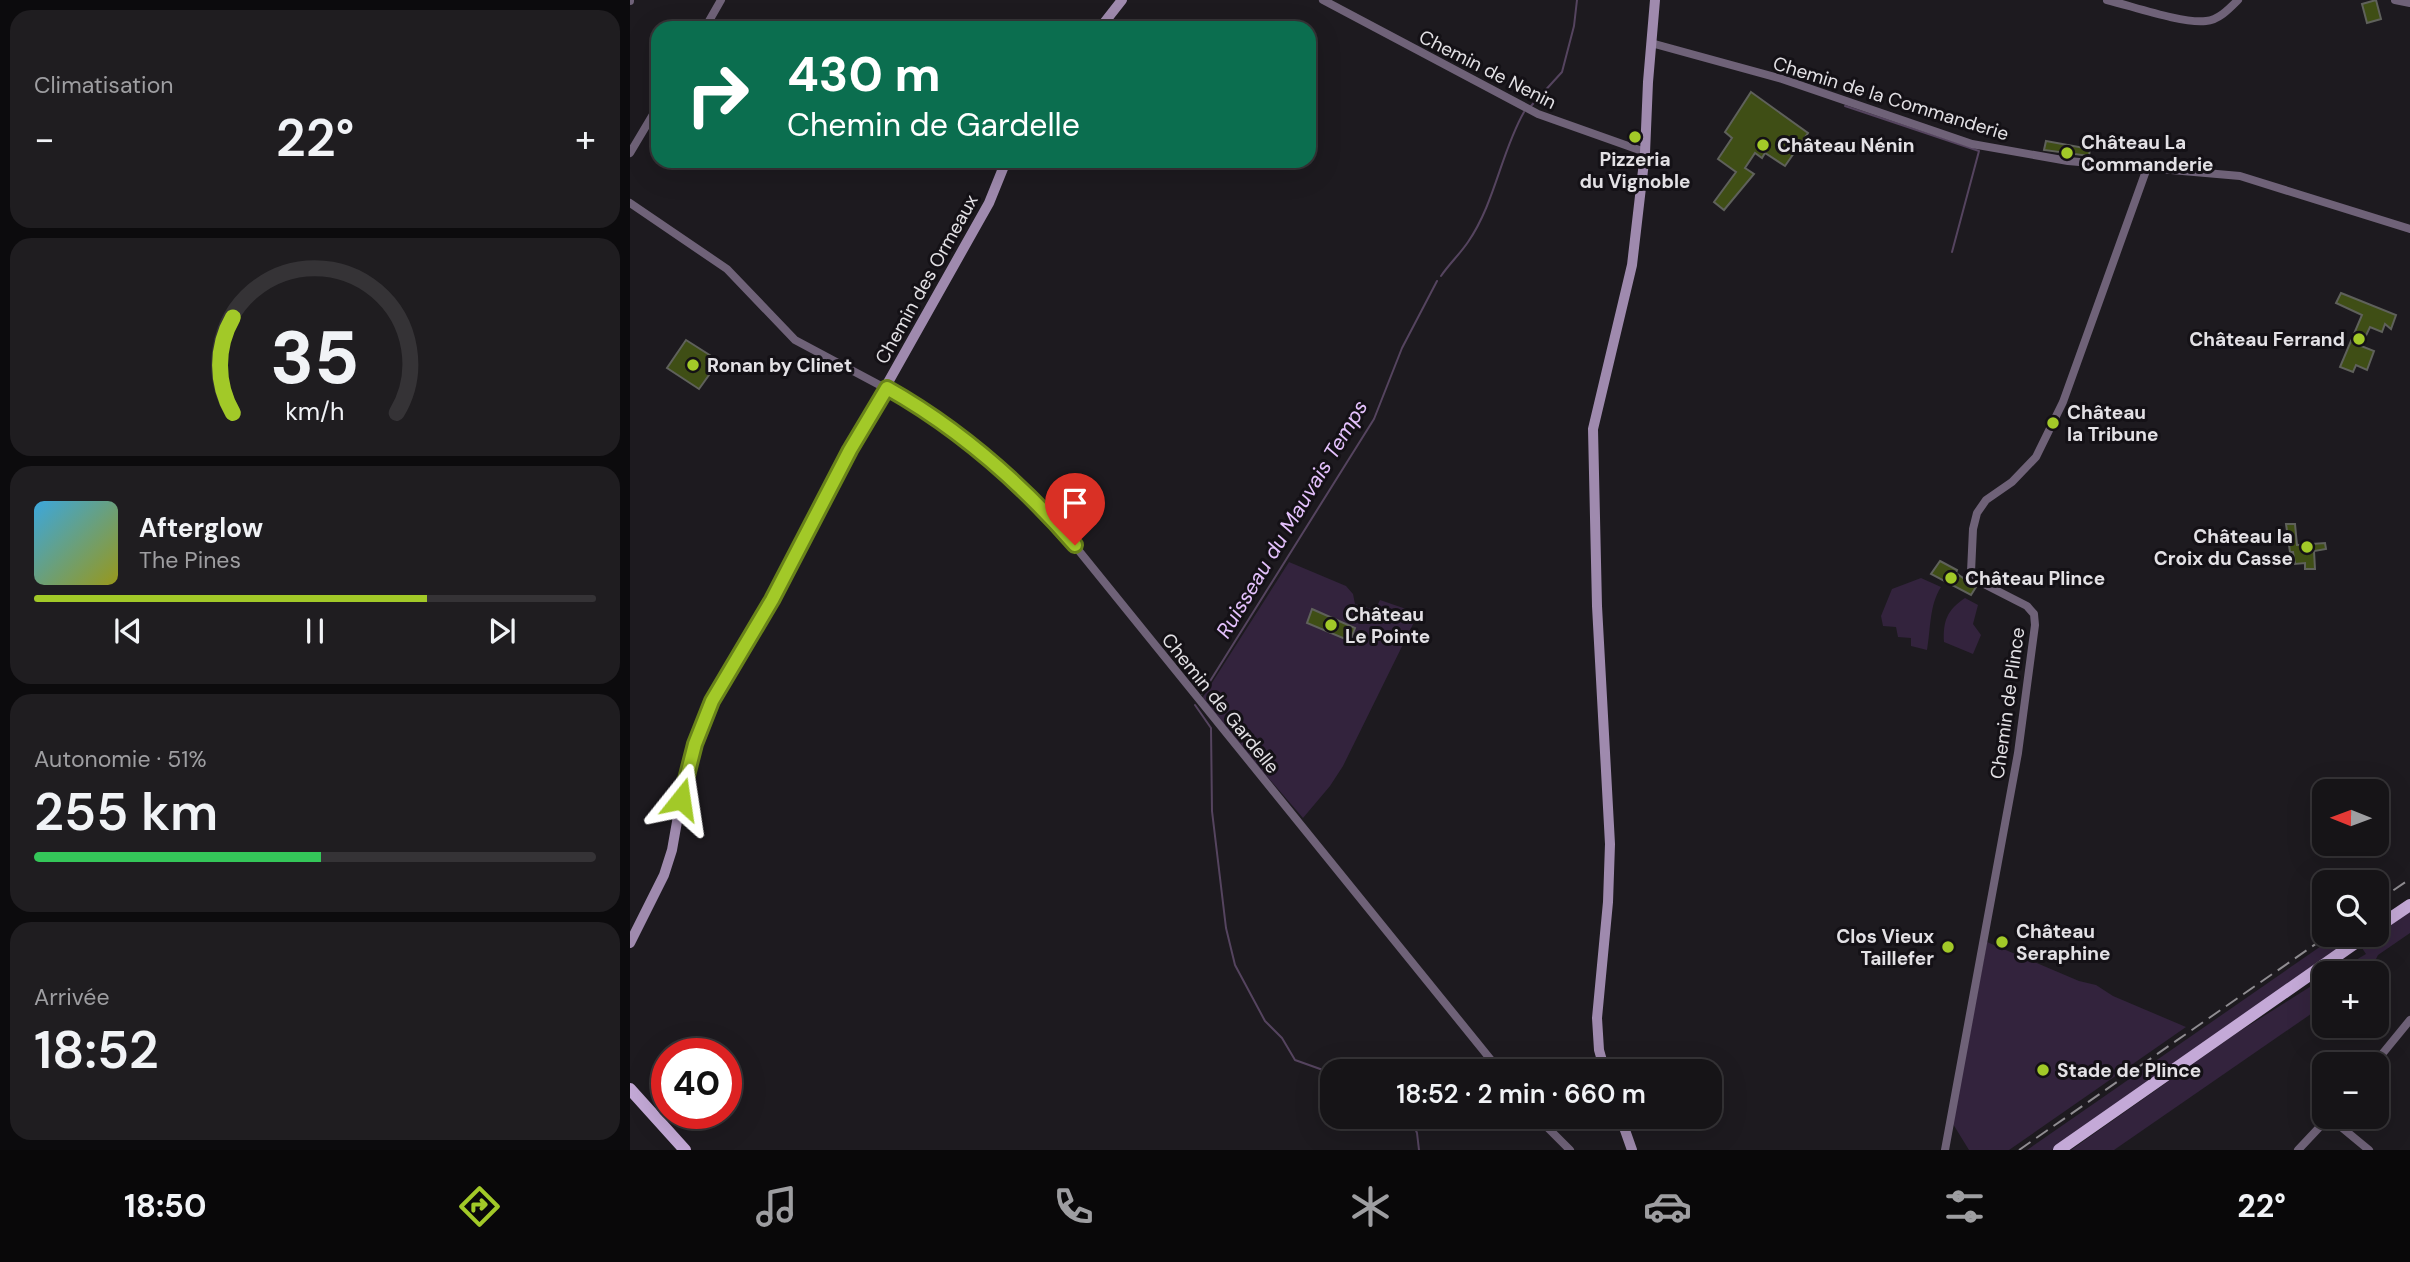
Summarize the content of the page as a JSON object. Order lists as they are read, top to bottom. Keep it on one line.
{"streets":{"main road":["Chemin des Ormeaux"],"street":["Chemin de Nenin","Chemin de la Commanderie","Chemin de Gardelle","Chemin de Plince"]},"crossings":[["Chemin de la Commanderie","Chemin de Plince"],["Chemin des Ormeaux","Chemin de Gardelle"]],"water":["Ruisseau du Mauvais Temps"],"places":["Pizzeria du Vignoble","Château Nénin","Château La Commanderie","Château Ferrand","Ronan by Clinet","Château la Tribune","Château la Croix du Casse","Château Plince","Château Le Pointe","Château Seraphine","Clos Vieux Taillefer","Stade de Plince"],"north":"left","page":{"tile":["Climatisation",["Autonomie · 51%","255 km"],["Arrivée","18:52"]],"turn":["430 m","Chemin de Gardelle"],"heat":["−","22°","+"],"song":["Afterglow","The Pines"],"map_buttons":["+","−"],"limit":"40","trip":"18:52 · 2 min · 660 m","tabs":["18:50","22°"],"gauge":["35","km/h"]}}
